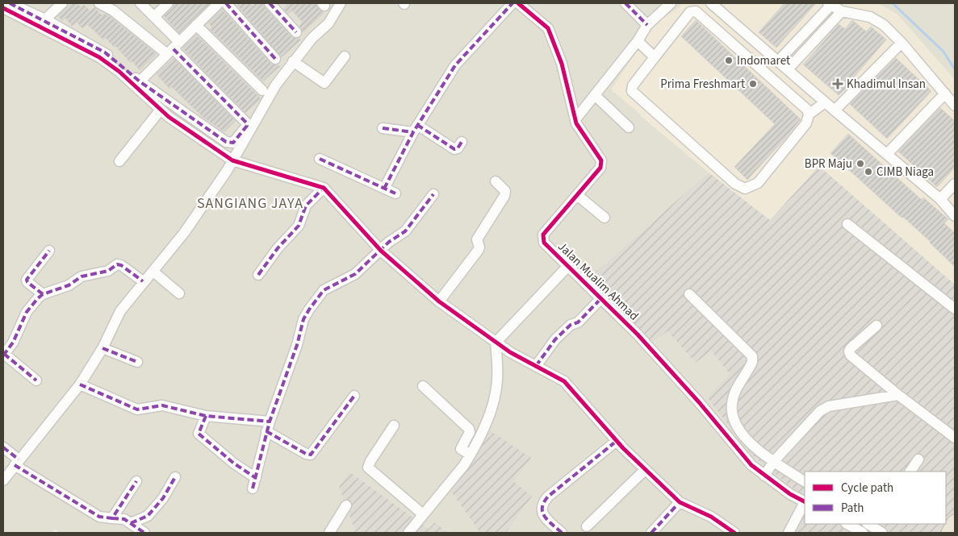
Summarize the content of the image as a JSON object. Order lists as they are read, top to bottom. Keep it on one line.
{"streets":{"street":["Jalan Mualim Ahmad"]},"districts":["SANGIANG JAYA"],"places":{"other":["Indomaret","Prima Freshmart","BPR Maju","CIMB Niaga"],"health":["Khadimul Insan"]},"legend":["Cycle path","Path"]}
